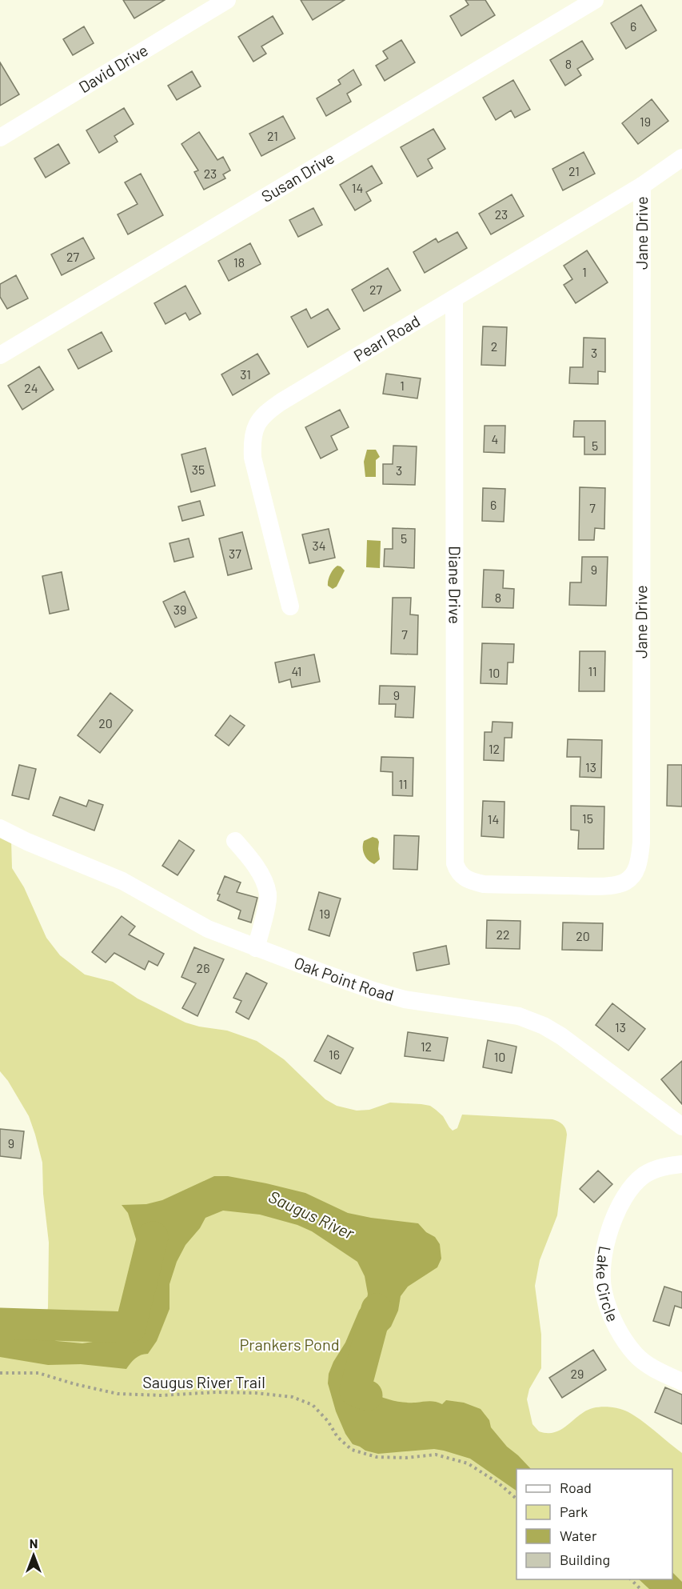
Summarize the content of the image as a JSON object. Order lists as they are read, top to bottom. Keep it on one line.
{"streets":{"street":["David Drive","Susan Drive","Jane Drive","Pearl Road","Diane Drive","Oak Point Road","Lake Circle"],"path":["Saugus River Trail"]},"crossings":[["Jane Drive","Pearl Road"],["Jane Drive","Diane Drive"],["Pearl Road","Diane Drive"]],"water":["Saugus River"],"parks":["Prankers Pond"],"house_numbers":["6","8","19","21","21","23","14","23","27","18","1","27","2","3","31","1","24","4","5","35","3","6","7","5","34","37","9","8","39","7","41","11","10","9","20","12","13","11","15","14","19","22","20","26","13","12","16","10","9","29"],"legend":["Road","Park","Water","Building"],"north":"top"}
